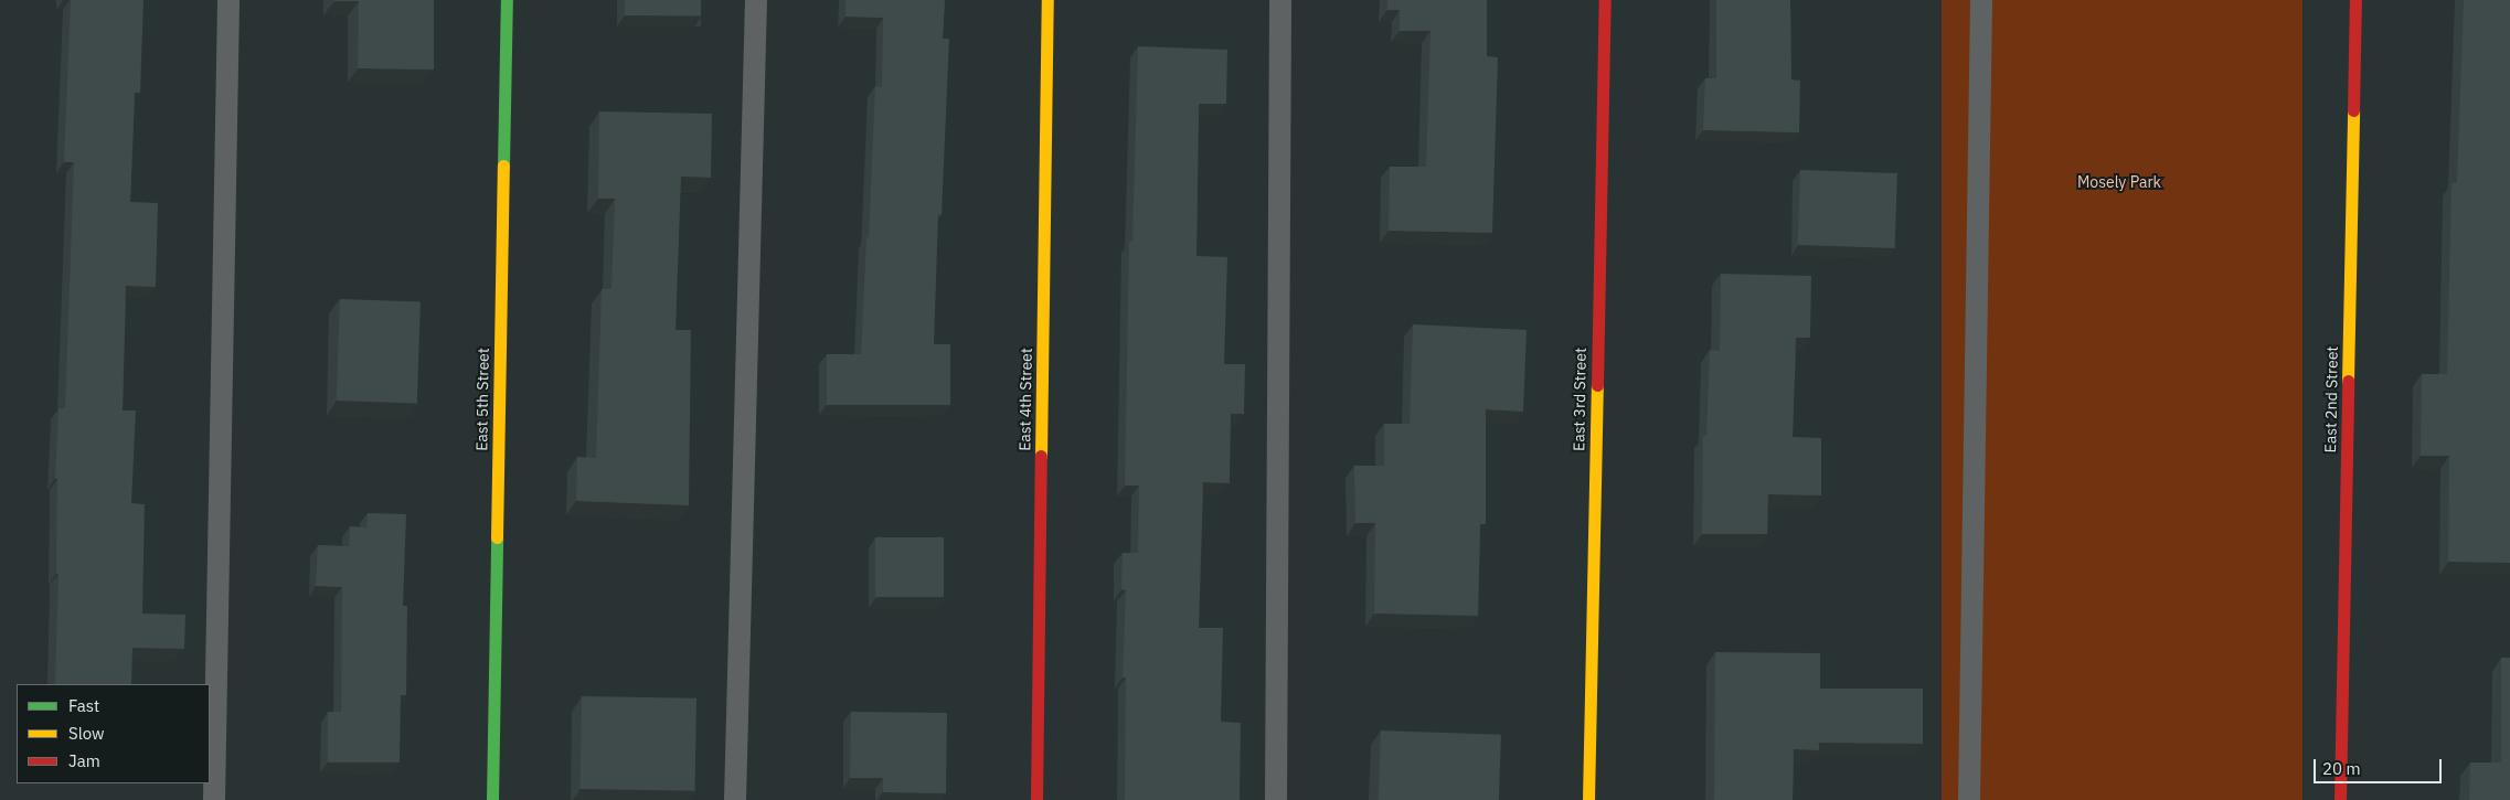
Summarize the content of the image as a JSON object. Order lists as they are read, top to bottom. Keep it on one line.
{"streets":{"street":["East 5th Street","East 4th Street","East 3rd Street","East 2nd Street"]},"parks":["Mosely Park"],"legend":["Fast","Slow","Jam"],"scale_bar":"20 m"}
